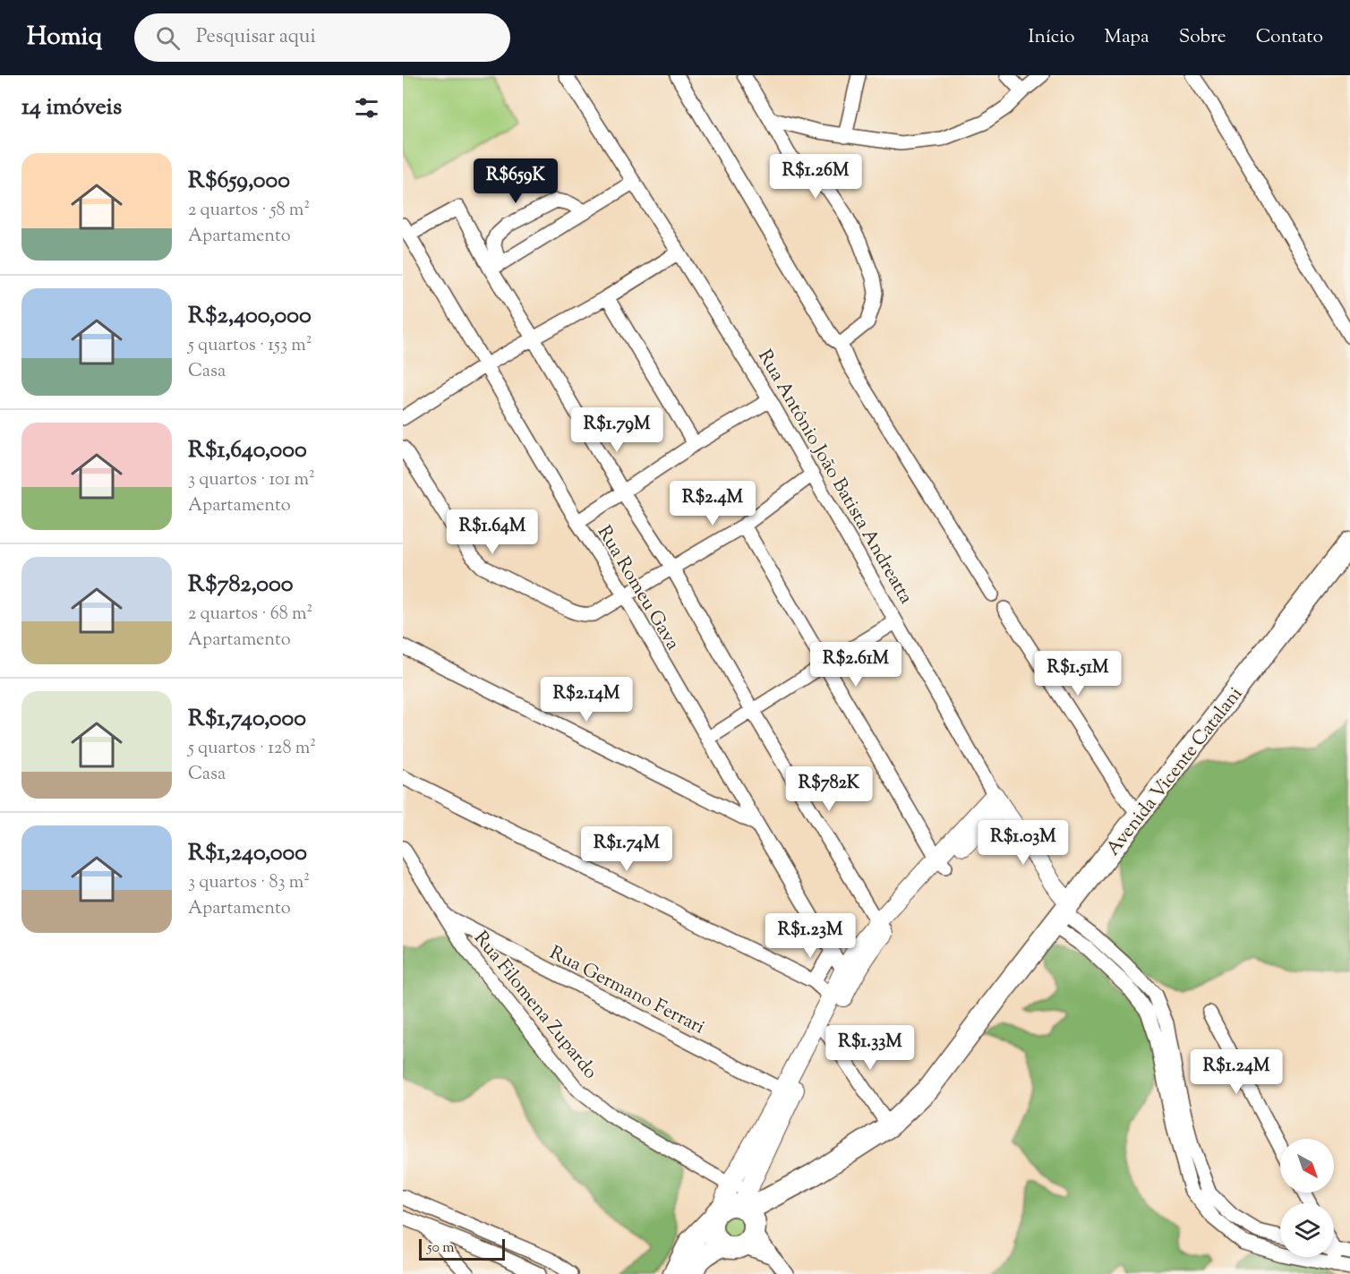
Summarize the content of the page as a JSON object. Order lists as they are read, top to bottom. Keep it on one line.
{"streets":{"main road":["Avenida Vicente Catalani"],"street":["Rua Antônio João Batista Andreatta","Rua Romeu Gava","Rua Germano Ferrari","Rua Filomena Zupardo"]},"crossings":[["Rua Antônio João Batista Andreatta","Avenida Vicente Catalani"],["Avenida Vicente Catalani","Rua Filomena Zupardo"],["Rua Germano Ferrari","Rua Filomena Zupardo"]],"scale_bar":"50 m","north":"bottom right","page":{"header":"Homiq","search":"Pesquisar aqui","nav":["Início","Mapa","Sobre","Contato"],"heading":"14 imóveis","list":[{"name":"R$659,000","note":"2 quartos · 58 m² · Apartamento"},{"name":"R$2,400,000","note":"5 quartos · 153 m² · Casa"},{"name":"R$1,640,000","note":"3 quartos · 101 m² · Apartamento"},{"name":"R$782,000","note":"2 quartos · 68 m² · Apartamento"},{"name":"R$1,740,000","note":"5 quartos · 128 m² · Casa"},{"name":"R$1,240,000","note":"3 quartos · 83 m² · Apartamento"}],"price":["R$1.26M","R$659K","R$1.79M","R$2.4M","R$1.64M","R$2.61M","R$1.51M","R$2.14M","R$782K","R$1.03M","R$1.74M","R$1.23M","R$1.33M","R$1.24M"],"scale":"50 m"}}
